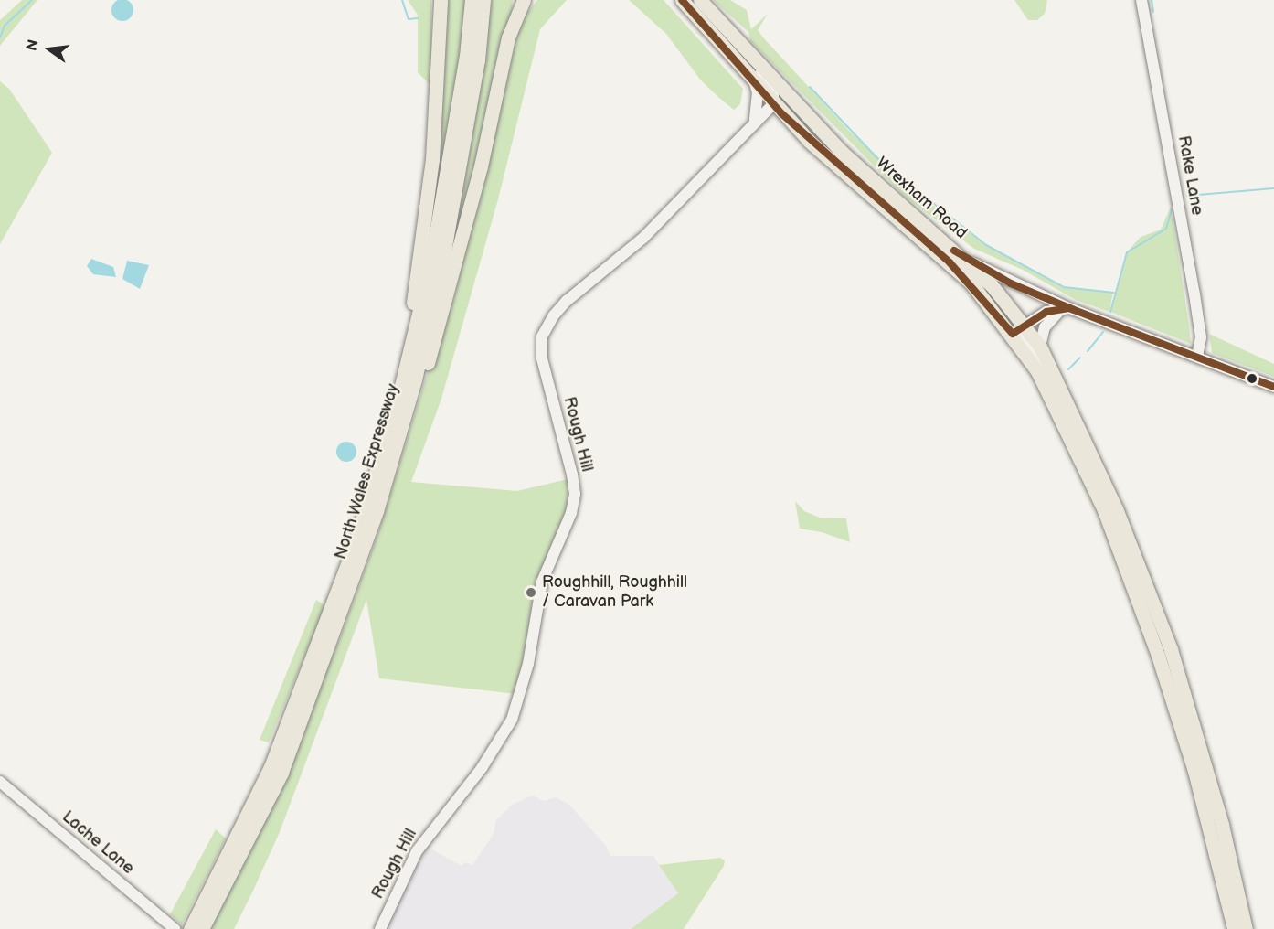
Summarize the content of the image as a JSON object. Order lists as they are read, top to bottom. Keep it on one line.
{"streets":{"highway":["Wrexham Road","North Wales Expressway"],"street":["Rake Lane","Rough Hill","Lache Lane"]},"crossings":[["Wrexham Road","Rough Hill"]],"places":["Roughhill, Roughhill / Caravan Park"],"north":"left"}
